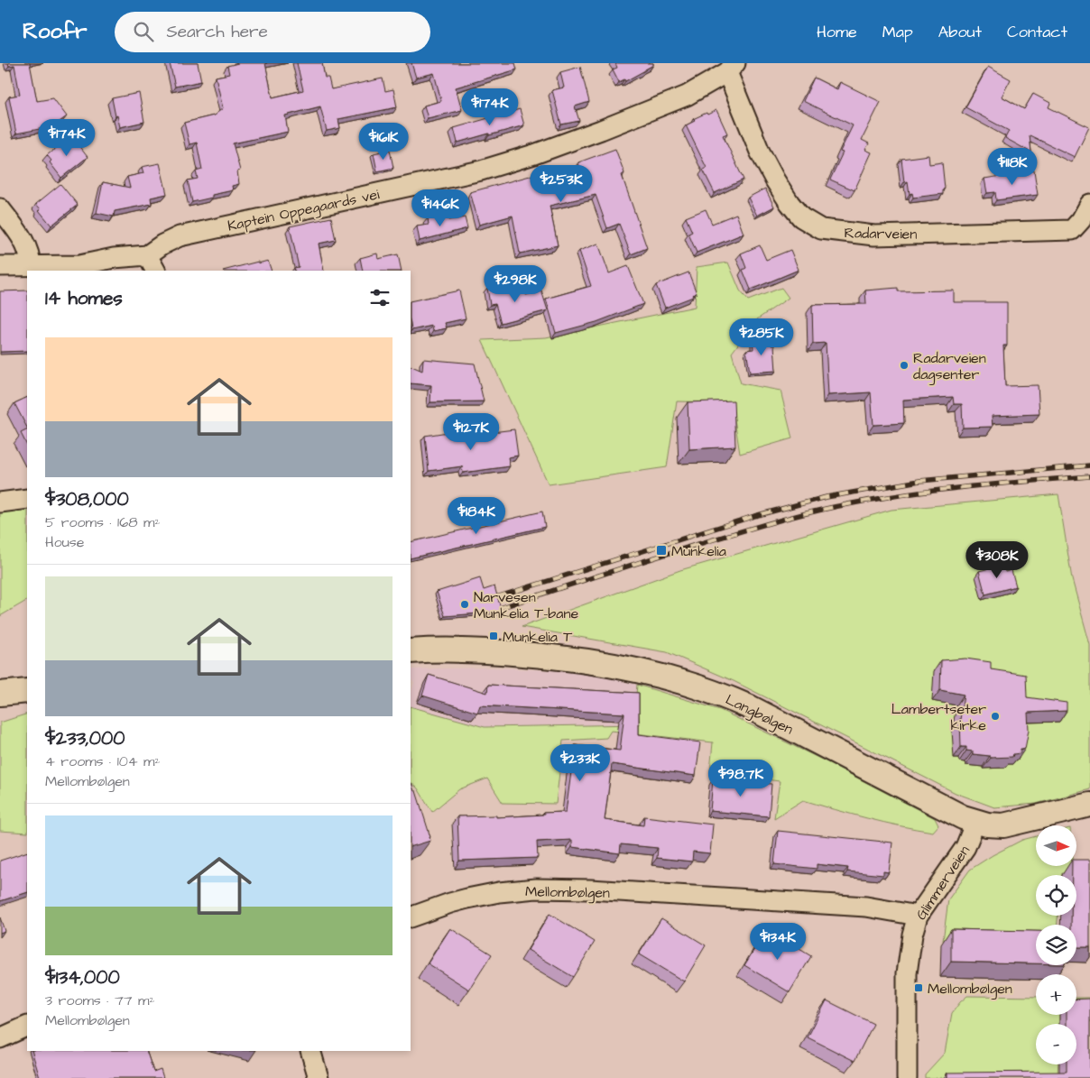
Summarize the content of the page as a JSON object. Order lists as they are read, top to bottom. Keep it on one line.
{"streets":{"street":["Kaptein Oppegaards vei","Radarveien","Langbølgen","Glimmerveien","Mellombølgen"]},"crossings":[["Kaptein Oppegaards vei","Radarveien"],["Langbølgen","Glimmerveien"],["Glimmerveien","Mellombølgen"]],"places":{"other":["Radarveien dagsenter","Narvesen Munkelia T-bane","Lambertseter kirke"],"transit":["Munkelia","Munkelia T","Mellombølgen"]},"north":"right","page":{"header":"Roofr","search":"Search here","nav":["Home","Map","About","Contact"],"price":["$174K","$174K","$161K","$118K","$253K","$146K","$298K","$285K","$127K","$184K","$308K","$233K","$98.7K","$134K"],"heading":"14 homes","list":[{"name":"$308,000","note":"5 rooms · 168 m² · House"},{"name":"$233,000","note":"4 rooms · 104 m² · Mellombølgen"},{"name":"$134,000","note":"3 rooms · 77 m² · Mellombølgen"}],"map_buttons":["+","−"]}}
